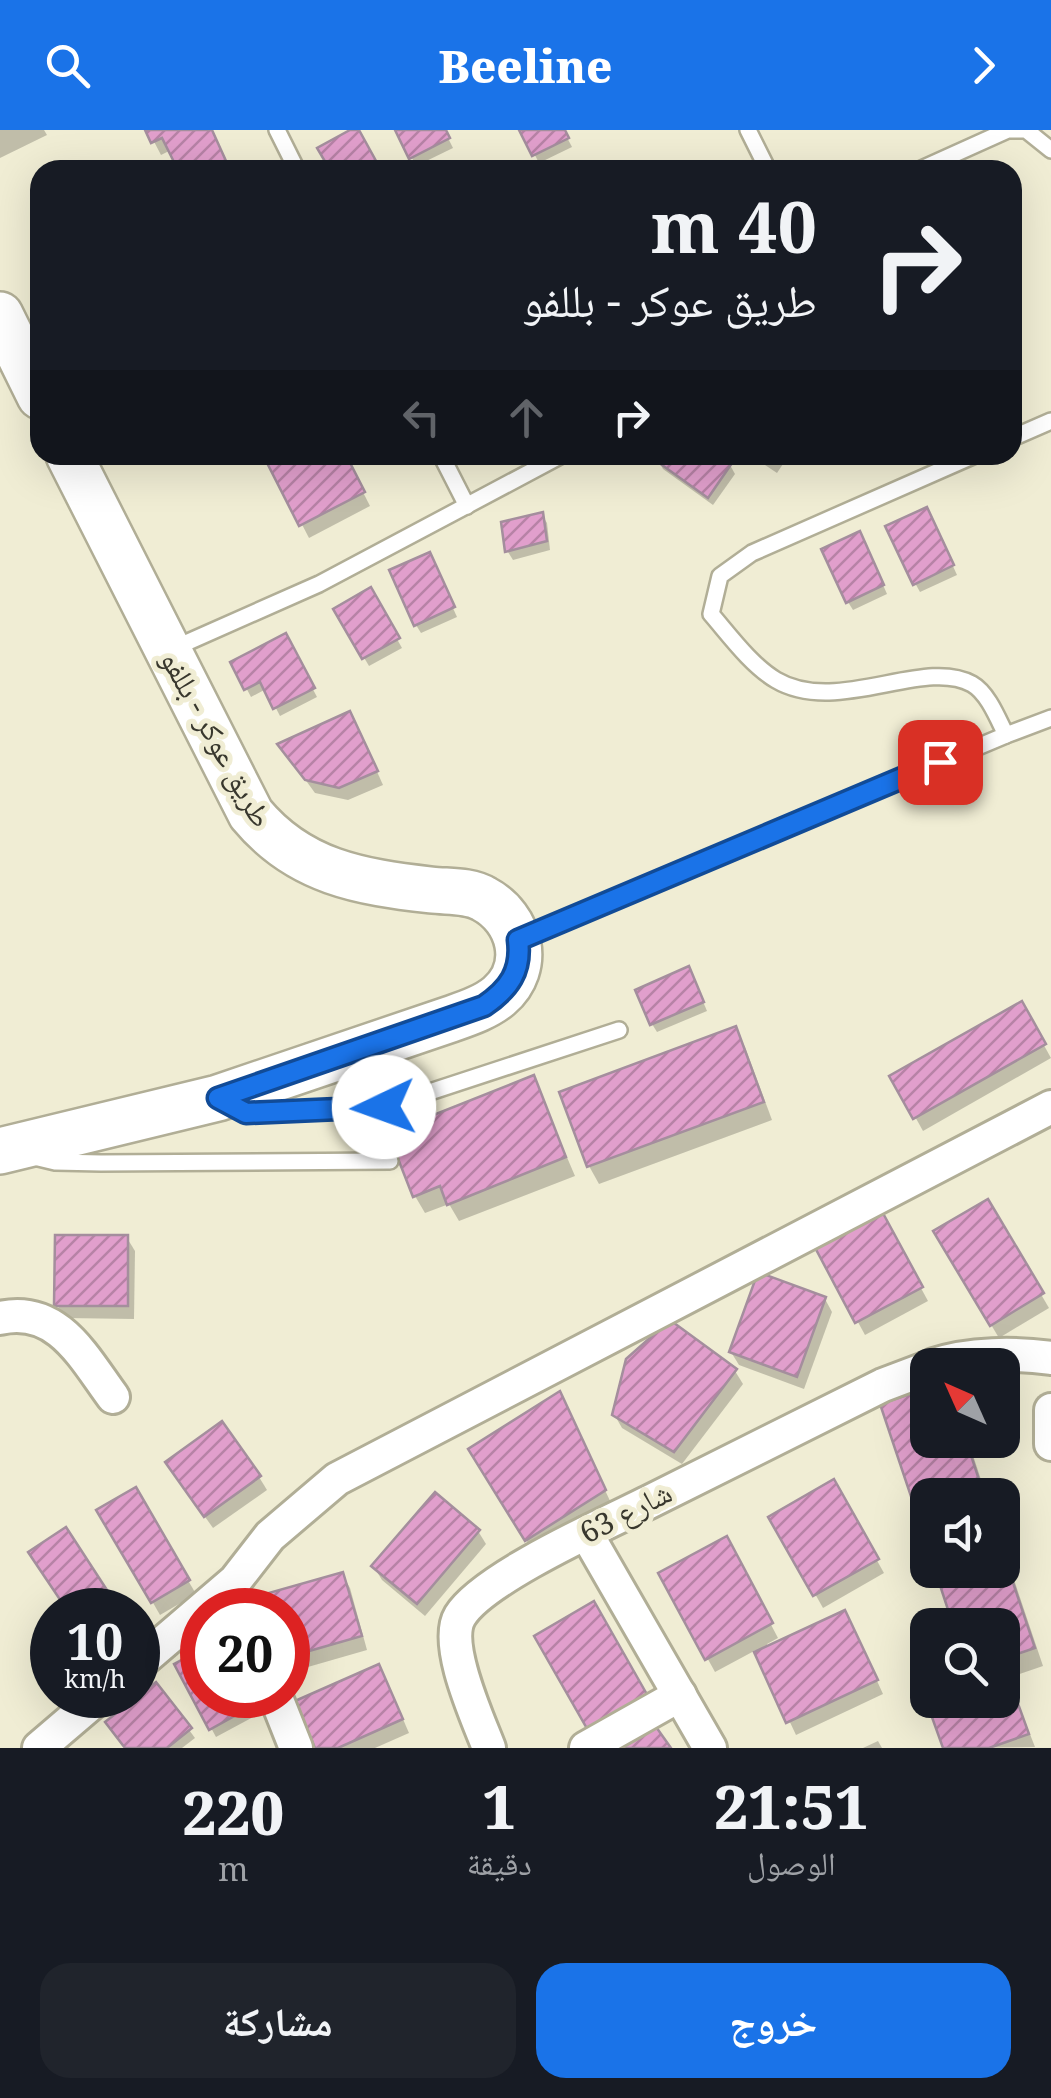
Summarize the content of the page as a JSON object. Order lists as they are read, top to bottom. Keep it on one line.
{"streets":{"street":["طريق عوكر - بللفو","شارع 63"]},"north":"top left","page":{"header":"Beeline","turn":["40 m","طريق عوكر - بللفو"],"speed":"10 km/h","limit":"20","eta":["21:51","الوصول","1","دقيقة","220","m"],"buttons":["خروج","مشاركة"]}}
